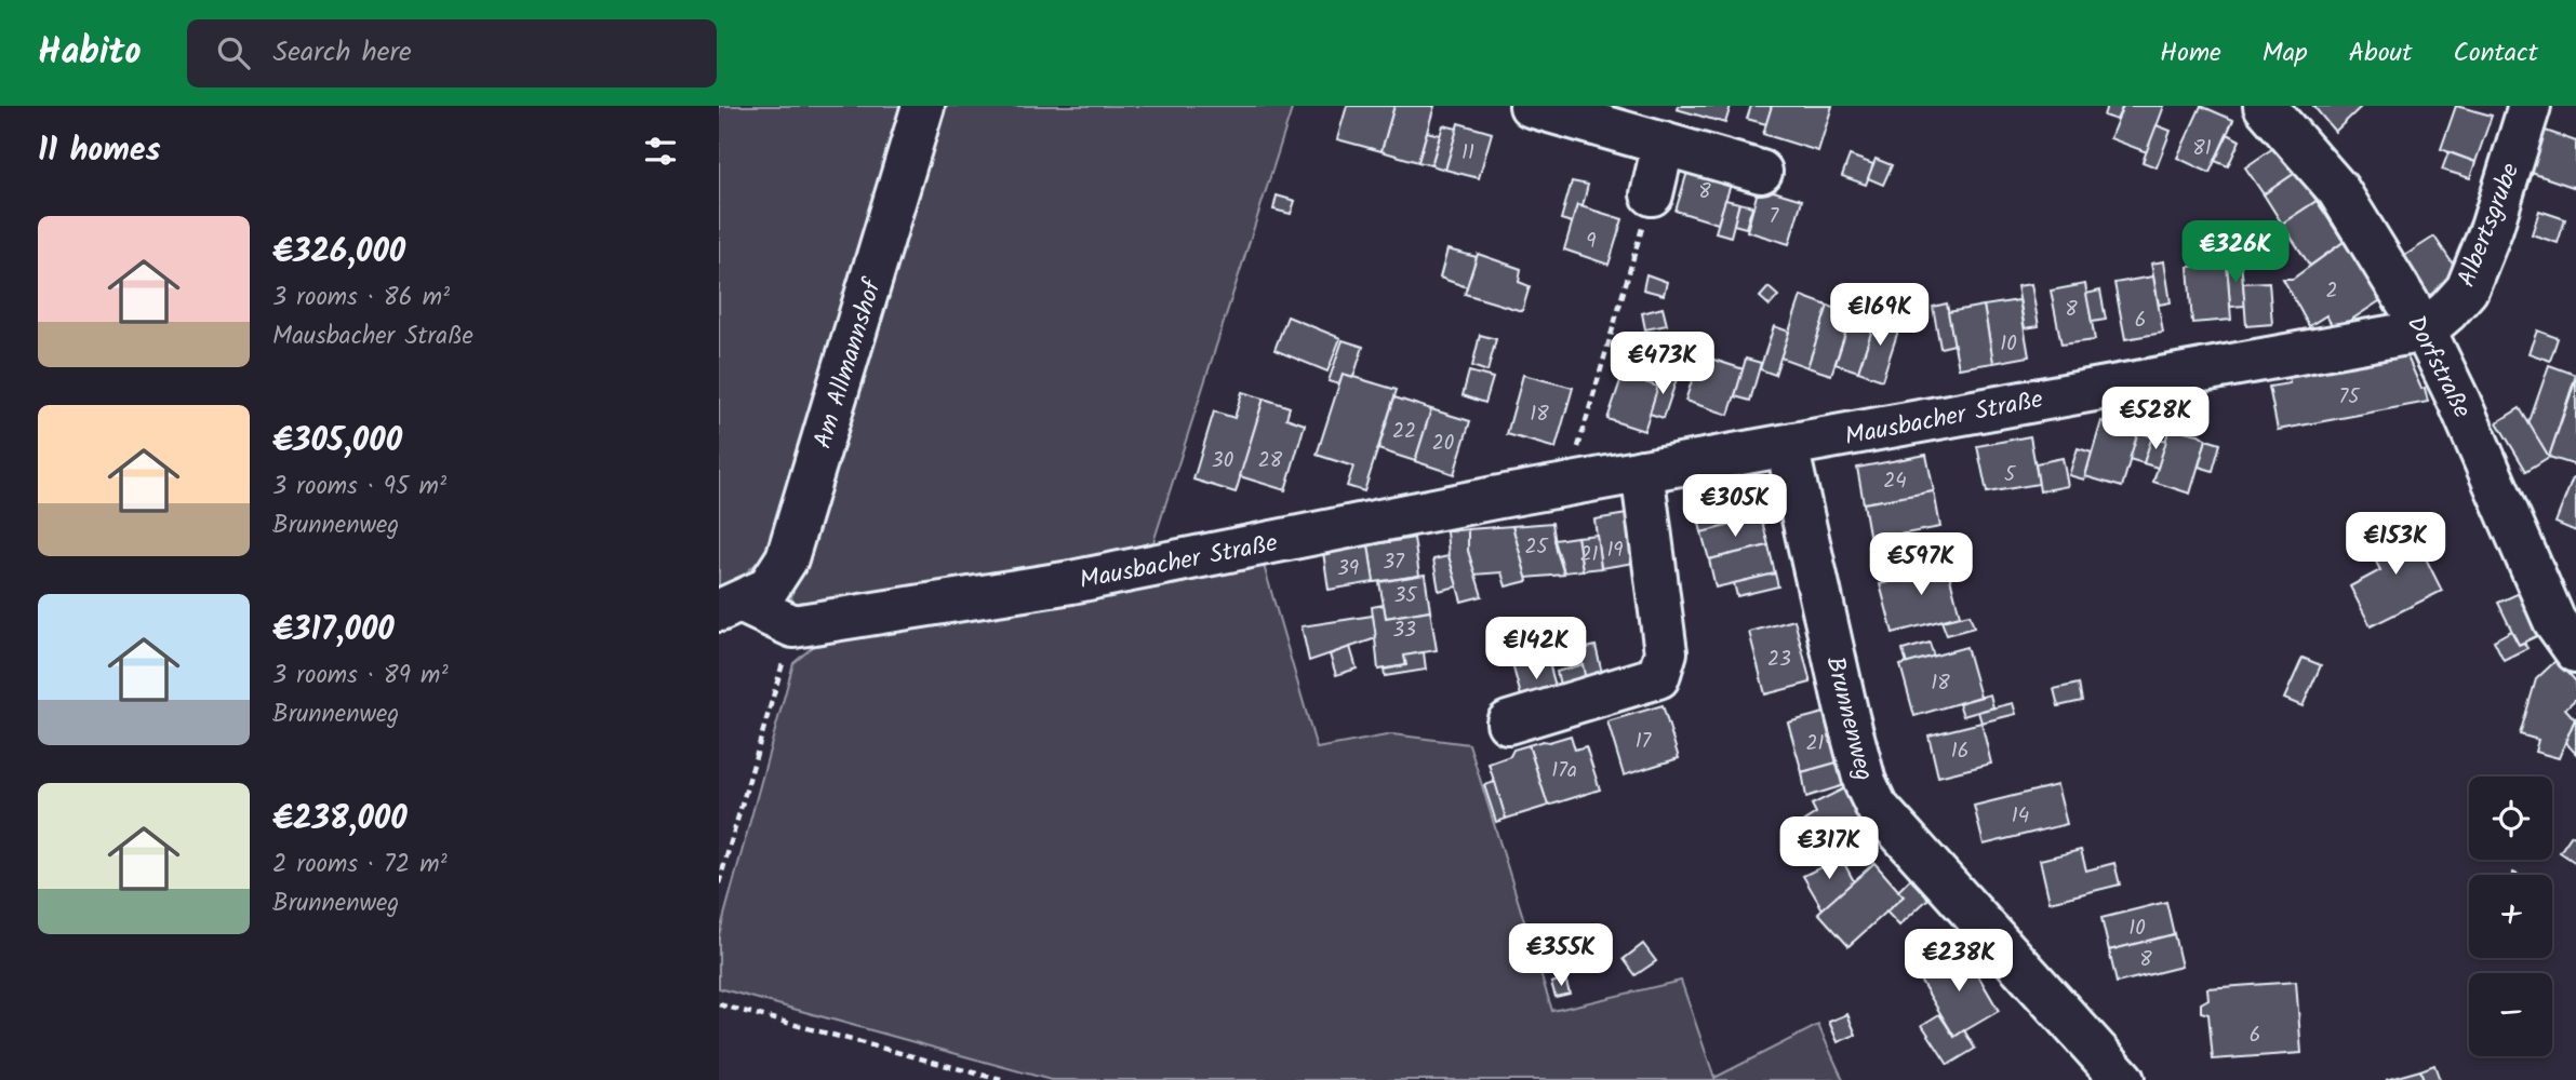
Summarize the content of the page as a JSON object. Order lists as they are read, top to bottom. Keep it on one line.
{"streets":{"street":["Albertsgrube","Am Allmannshof","Dorfstraße","Mausbacher Straße","Brunnenweg"]},"crossings":[["Albertsgrube","Dorfstraße"],["Albertsgrube","Mausbacher Straße"],["Dorfstraße","Mausbacher Straße"],["Mausbacher Straße","Brunnenweg"]],"house_numbers":["81","11","8","7","9","2","8","6","10","75","18","22","20","30","28","5","24","25","19","21","37","39","35","33","23","18","17","21","16","17a","14","10","8","6"],"page":{"header":"Habito","search":"Search here","nav":["Home","Map","About","Contact"],"heading":"11 homes","list":[{"name":"€326,000","note":"3 rooms · 86 m² · Mausbacher Straße"},{"name":"€305,000","note":"3 rooms · 95 m² · Brunnenweg"},{"name":"€317,000","note":"3 rooms · 89 m² · Brunnenweg"},{"name":"€238,000","note":"2 rooms · 72 m² · Brunnenweg"}],"price":["€326K","€169K","€473K","€528K","€305K","€153K","€597K","€142K","€317K","€355K","€238K"],"map_buttons":["+","−"]}}
